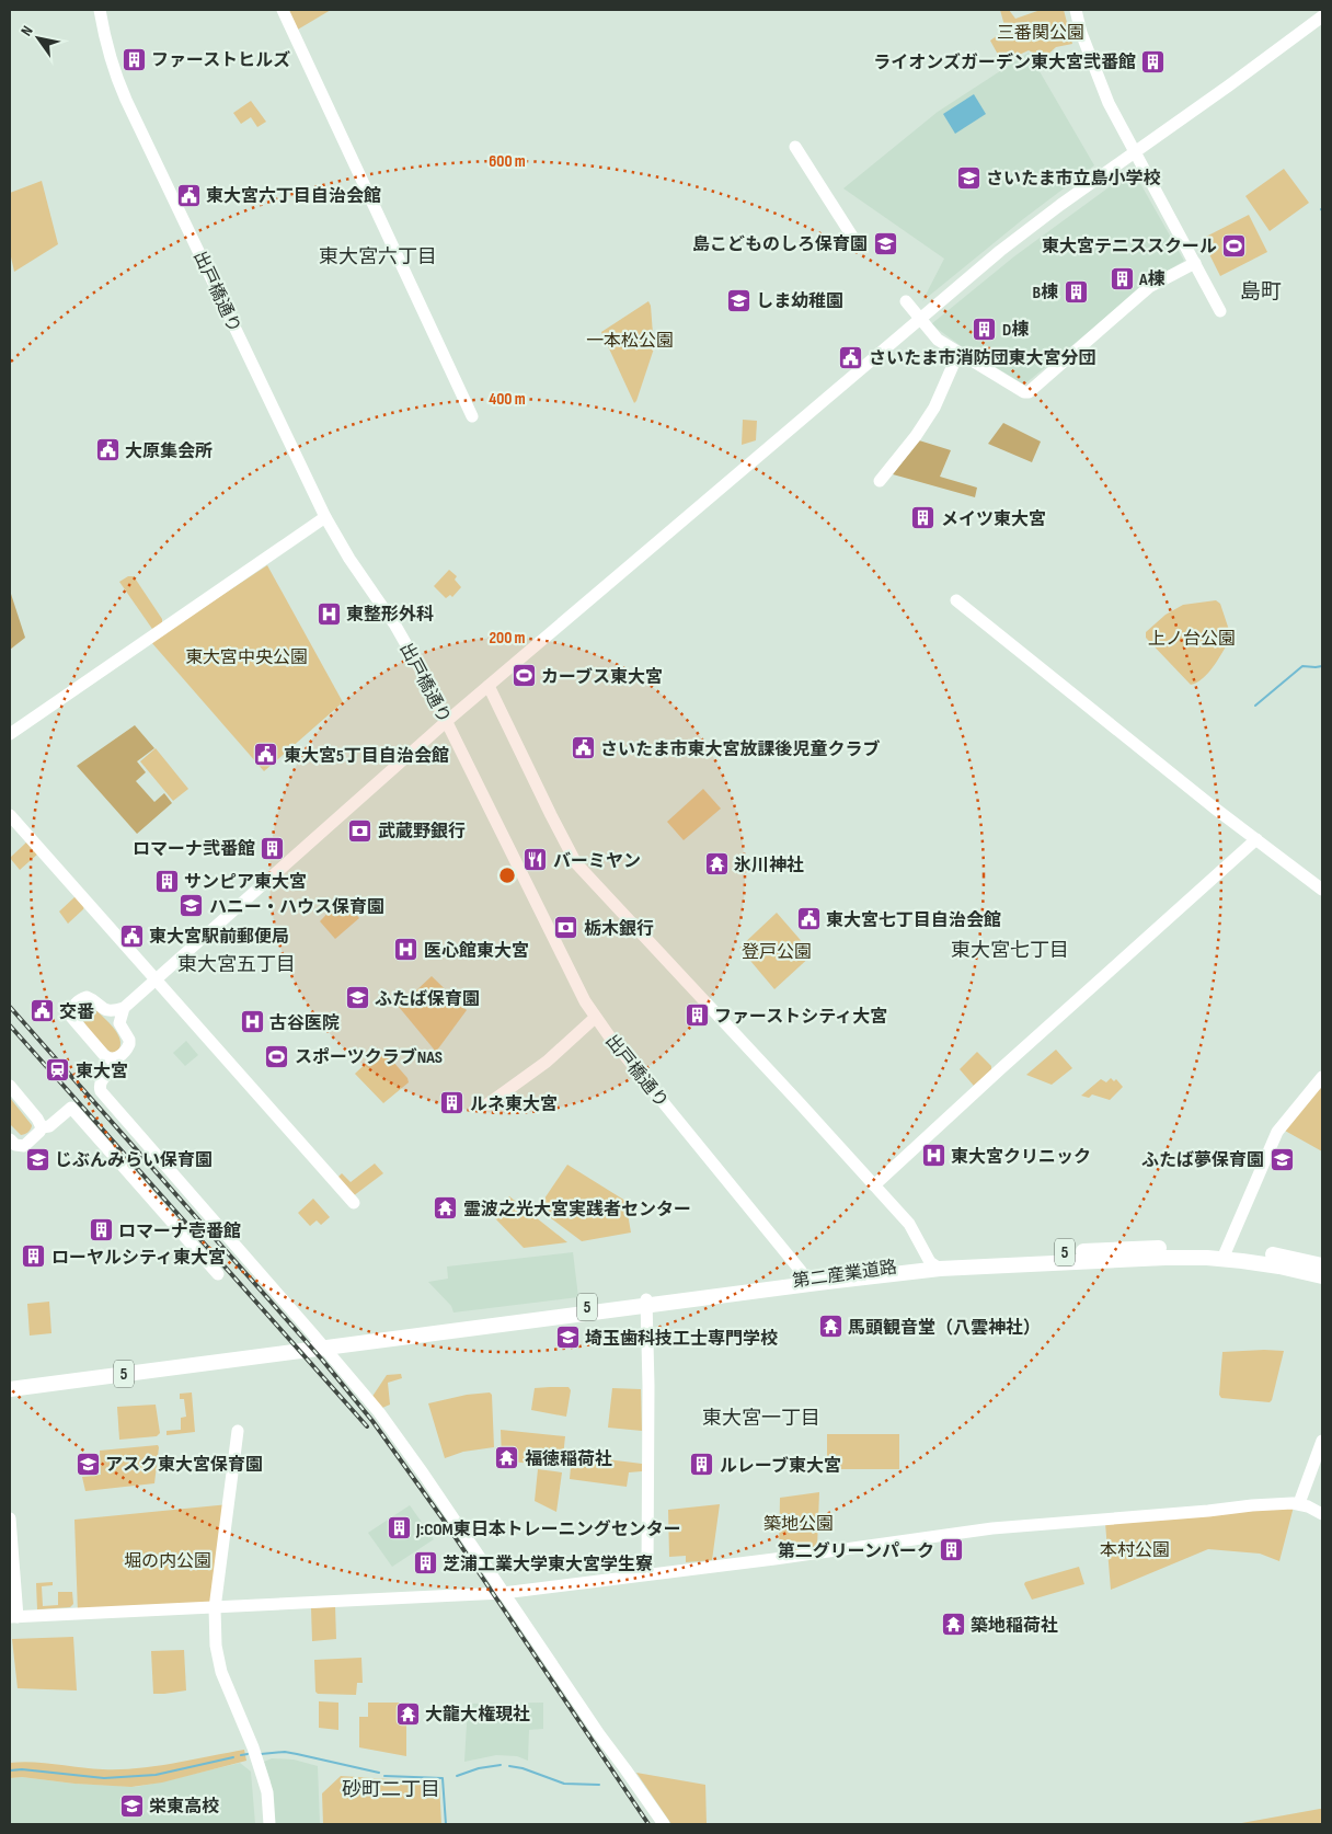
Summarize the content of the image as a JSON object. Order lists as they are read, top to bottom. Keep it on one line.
{"streets":{"main road":["5","第二産業道路"],"street":["出戸橋通り"]},"crossings":[["出戸橋通り","第二産業道路"],["5","第二産業道路"]],"districts":["東大宮六丁目","島町","東大宮七丁目","東大宮五丁目","東大宮一丁目","砂町二丁目"],"parks":["三番関公園","一本松公園","上ノ台公園","東大宮中央公園","登戸公園","築地公園","本村公園","堀の内公園"],"places":{"building":["ファーストヒルズ","ライオンズガーデン東大宮弐番館","A棟","B棟","D棟","メイツ東大宮","ロマーナ弐番館","サンピア東大宮","ファーストシティ大宮","ルネ東大宮","ロマーナ壱番館","ローヤルシティ東大宮","ルレーブ東大宮","J:COM東日本トレーニングセンター","第二グリーンパーク","芝浦工業大学東大宮学生寮"],"school or university":["さいたま市立島小学校","島こどものしろ保育園","しま幼稚園","ハニー・ハウス保育園","ふたば保育園","じぶんみらい保育園","ふたば夢保育園","埼玉歯科技工士専門学校","アスク東大宮保育園","栄東高校"],"public building":["東大宮六丁目自治会館","さいたま市消防団東大宮分団","大原集会所","さいたま市東大宮放課後児童クラブ","東大宮5丁目自治会館","東大宮七丁目自治会館","東大宮駅前郵便局","交番"],"sports":["東大宮テニススクール","カーブス東大宮","スポーツクラブNAS"],"hospital":["東整形外科","医心館東大宮","古谷医院","東大宮クリニック"],"bank":["武蔵野銀行","栃木銀行"],"restaurant":["バーミヤン"],"temple":["氷川神社","霊波之光大宮実践者センター","馬頭観音堂（八雲神社）","福徳稲荷社","築地稲荷社","大龍大権現社"],"station":["東大宮"]},"north":"top left","rings":["600 m","400 m","200 m"]}
